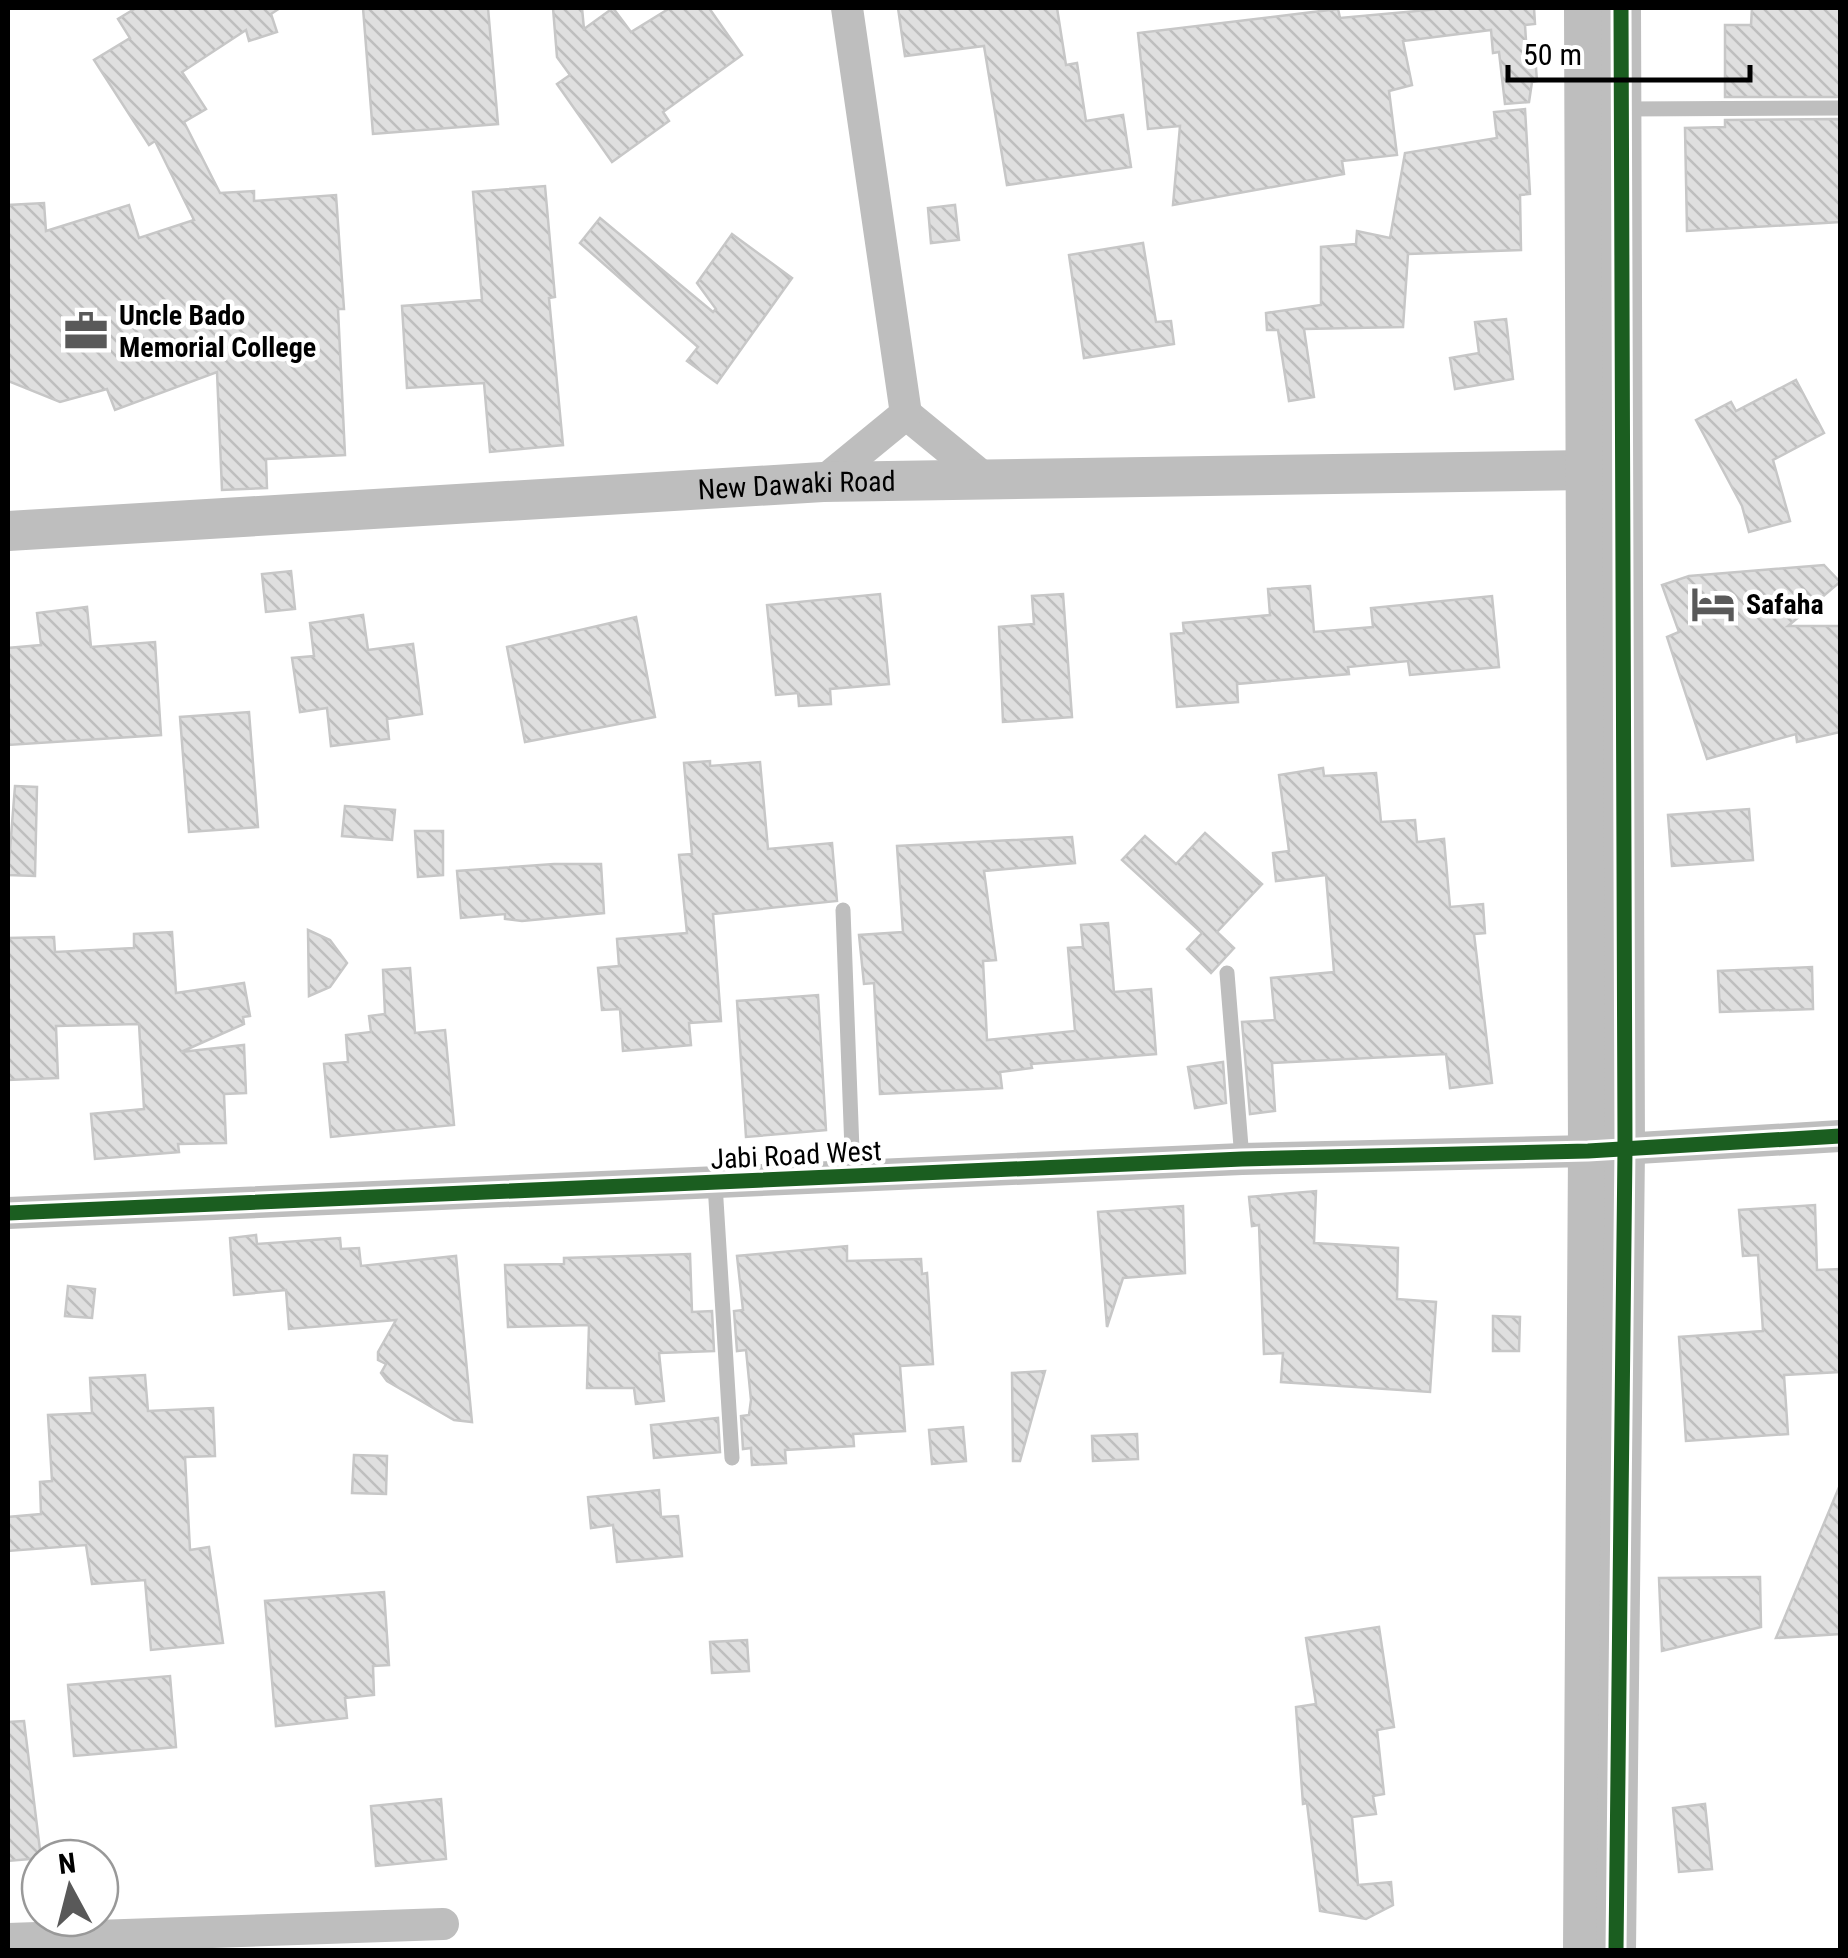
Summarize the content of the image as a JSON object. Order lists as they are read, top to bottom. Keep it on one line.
{"streets":{"street":["New Dawaki Road","Jabi Road West"]},"places":{"office":["Uncle Bado Memorial College"],"hotel":["Safaha"]},"scale_bar":"50 m","north":"top"}
